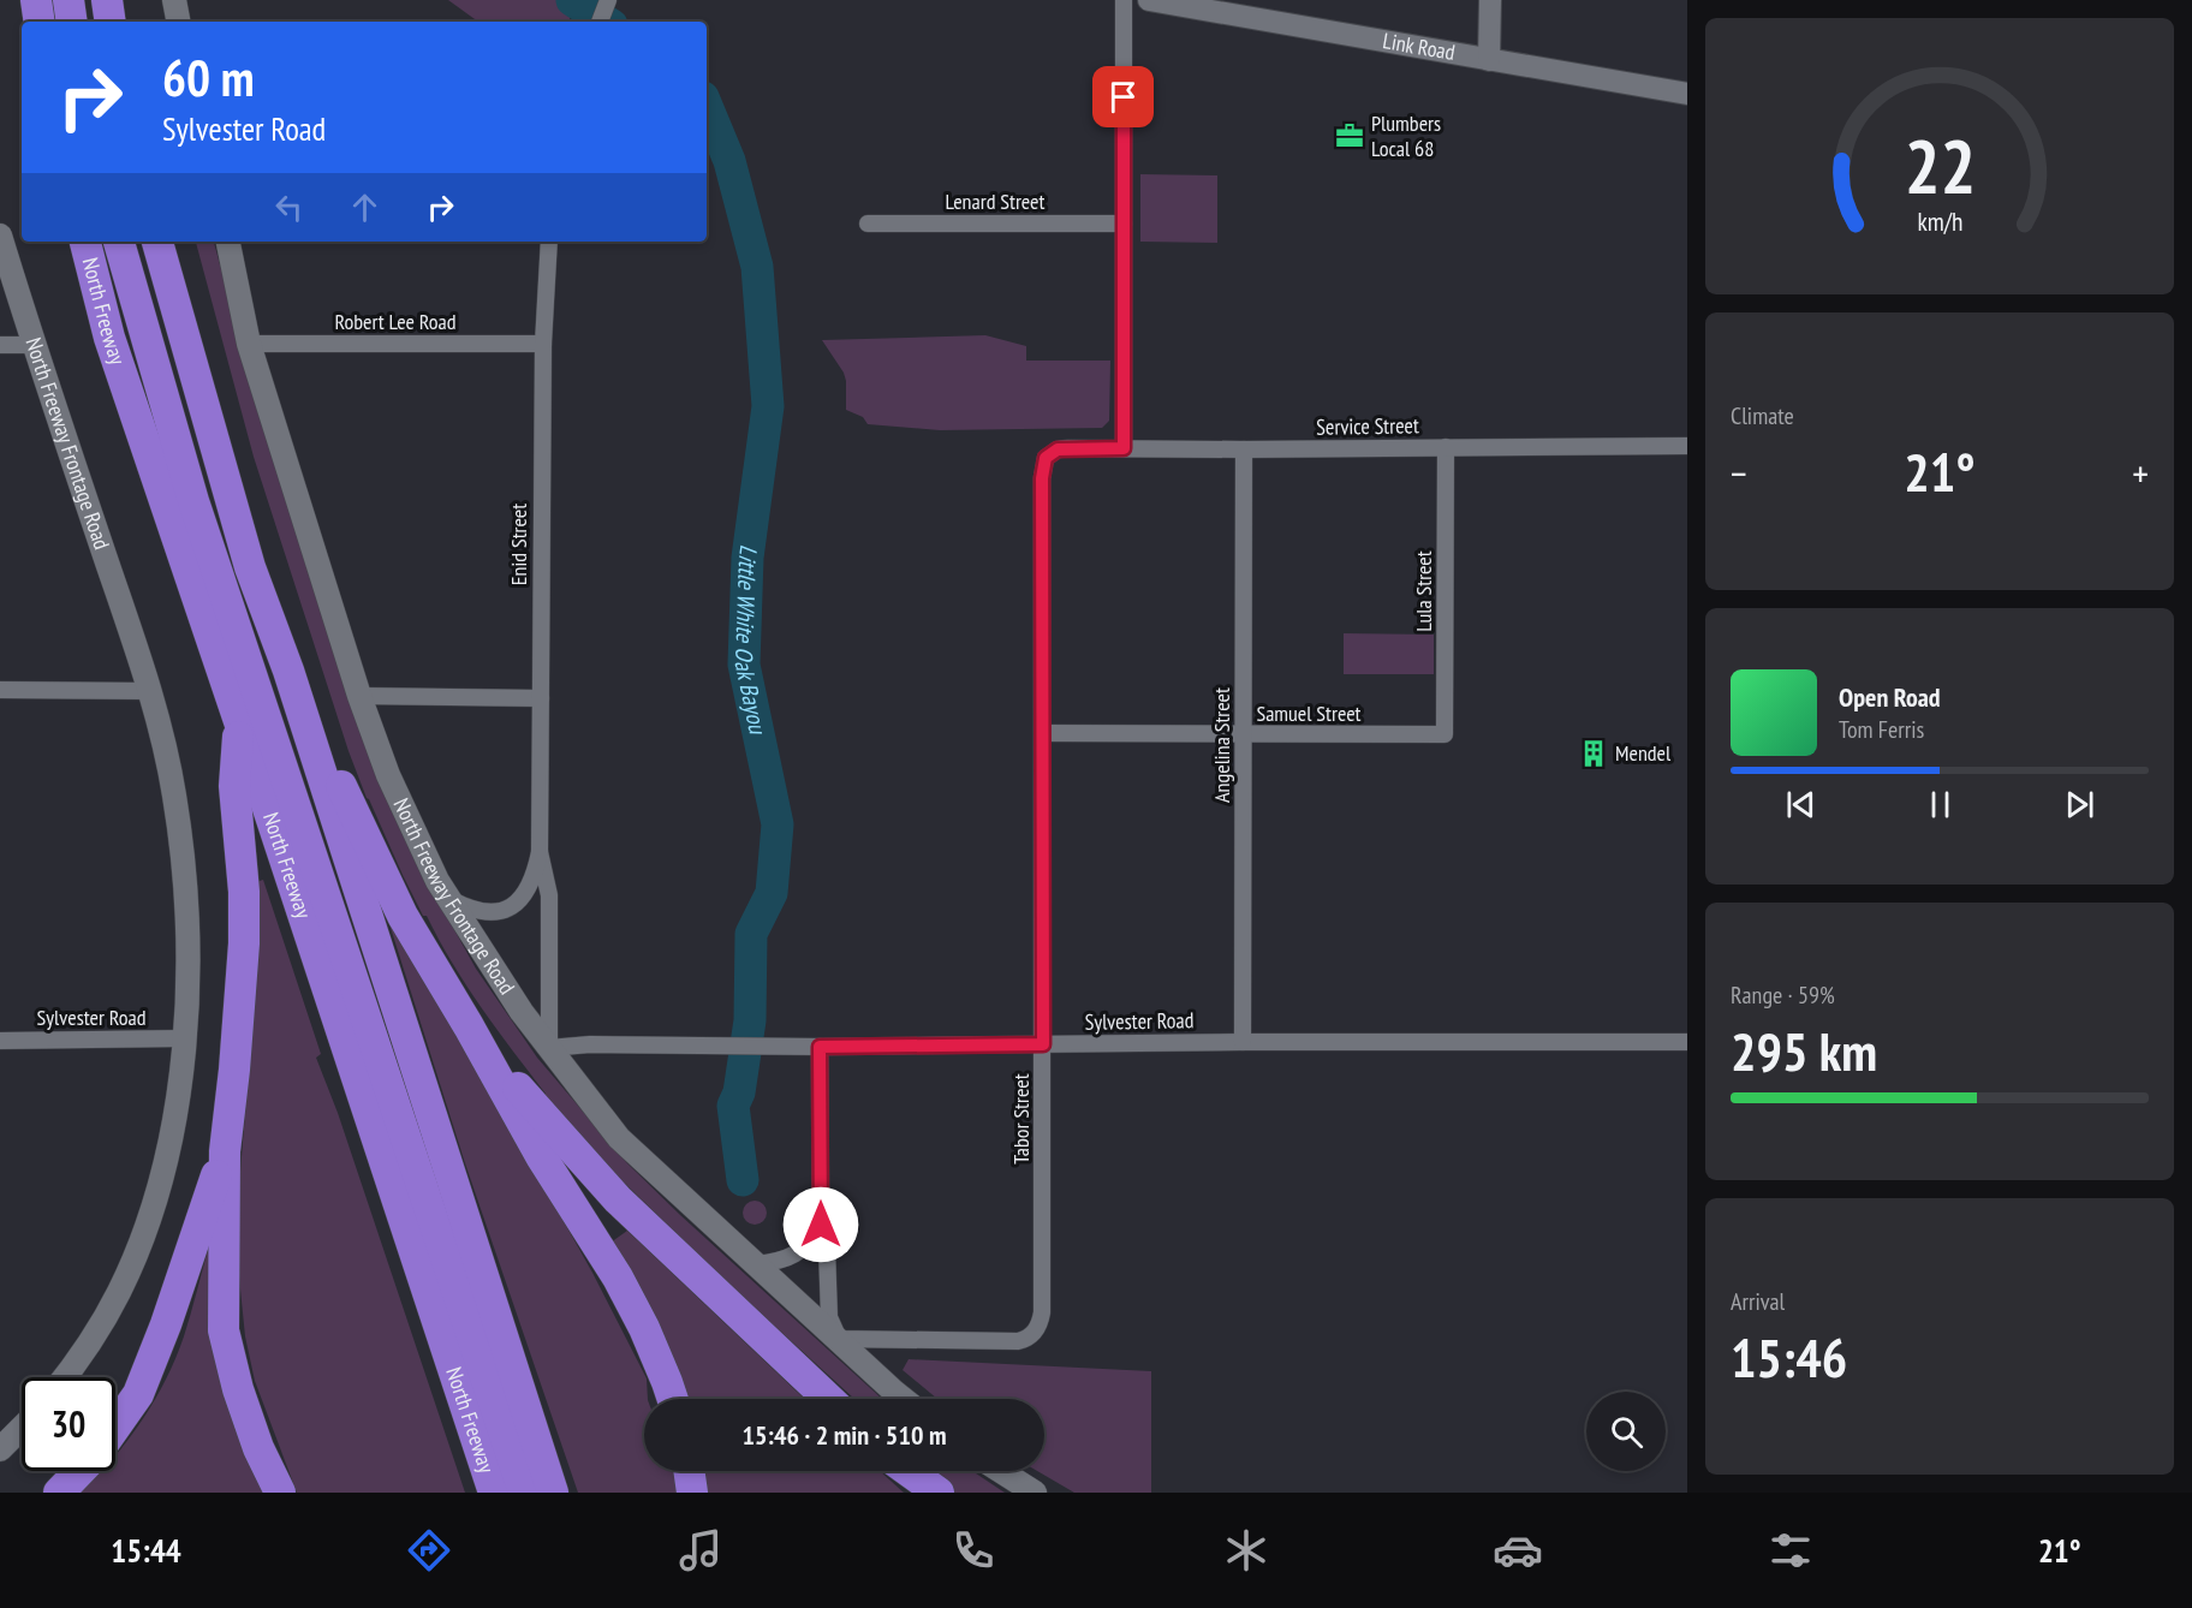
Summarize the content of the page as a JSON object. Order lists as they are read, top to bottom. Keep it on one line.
{"streets":{"highway":["North Freeway"],"main road":["North Freeway Frontage Road"],"street":["Link Road","Lenard Street","Robert Lee Road","Service Street","Enid Street","Lula Street","Samuel Street","Angelina Street","Sylvester Road","Tabor Street"]},"crossings":[["Robert Lee Road","North Freeway Frontage Road"],["Robert Lee Road","Enid Street"],["Service Street","Lula Street"],["Service Street","Angelina Street"],["Service Street","Tabor Street"],["North Freeway Frontage Road","Enid Street"],["North Freeway Frontage Road","Sylvester Road"],["North Freeway Frontage Road","Tabor Street"],["Enid Street","Sylvester Road"],["Lula Street","Samuel Street"],["Samuel Street","Angelina Street"],["Samuel Street","Tabor Street"],["Angelina Street","Sylvester Road"],["Sylvester Road","Tabor Street"]],"water":["Little White Oak Bayou"],"places":{"office":["Plumbers Local 68"],"building":["Mendel"]},"page":{"turn":["60 m","Sylvester Road"],"tile":["Climate",["Range · 59%","295 km"],["Arrival","15:46"]],"heat":["−","21°","+"],"song":["Open Road","Tom Ferris"],"limit":"30","trip":"15:46 · 2 min · 510 m","tabs":["15:44","21°"],"gauge":["22","km/h"]}}
